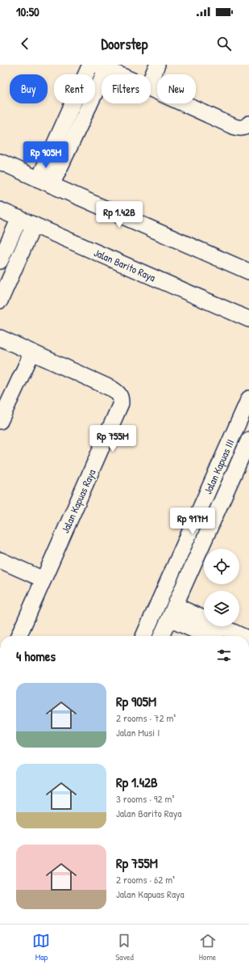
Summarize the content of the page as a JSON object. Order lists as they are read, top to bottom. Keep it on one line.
{"streets":{"street":["Jalan Barito Raya","Jalan Kapuas III","Jalan Kapuas Raya"]},"page":{"status":"10:50","header":"Doorstep","chip":["Buy","Rent","Filters","New"],"price":["Rp 905M","Rp 1.42B","Rp 755M","Rp 917M"],"heading":"4 homes","list":[{"name":"Rp 905M","note":"2 rooms · 72 m² · Jalan Musi I"},{"name":"Rp 1.42B","note":"3 rooms · 92 m² · Jalan Barito Raya"},{"name":"Rp 755M","note":"2 rooms · 62 m² · Jalan Kapuas Raya"}],"tabs":["Map","Saved","Home"]}}
